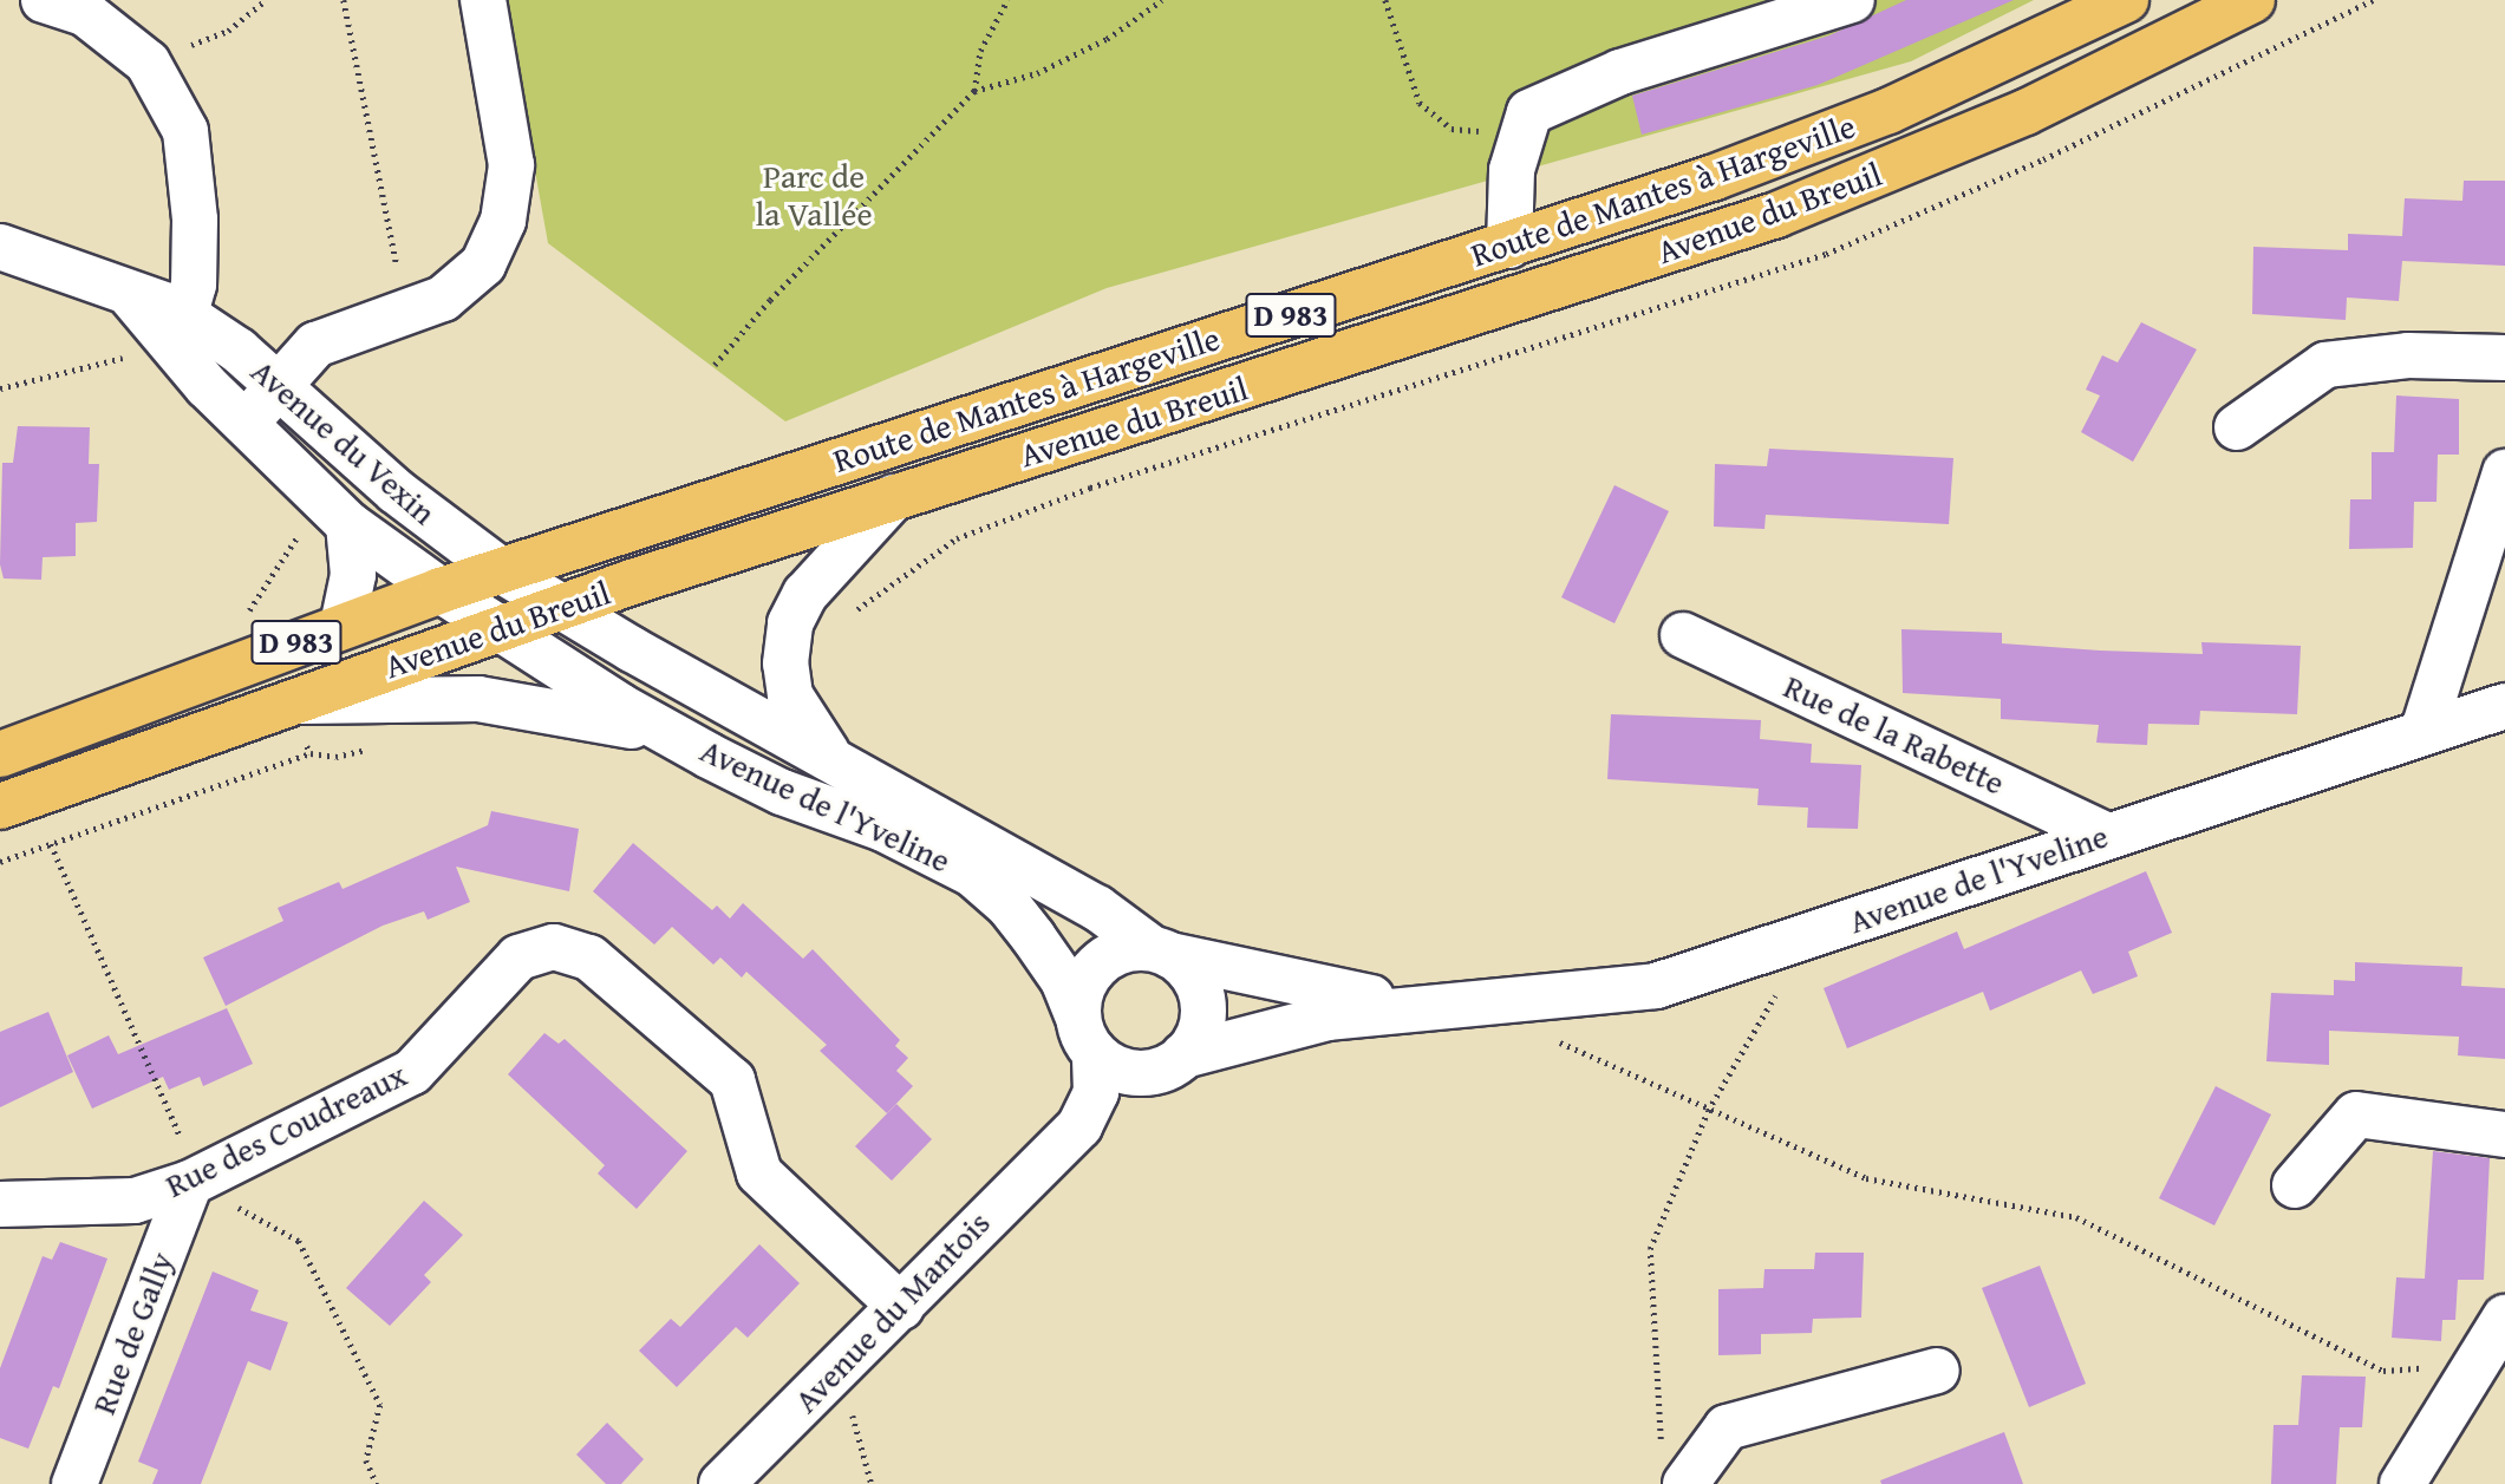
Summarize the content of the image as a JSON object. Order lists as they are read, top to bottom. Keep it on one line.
{"streets":{"main road":["Route de Mantes à Hargeville","Avenue du Breuil","D 983"],"street":["Avenue du Vexin","Rue de la Rabette","Avenue de l'Yveline","Rue des Coudreaux","Avenue du Mantois","Rue de Gally"]},"crossings":[["Route de Mantes à Hargeville","Avenue du Vexin"],["Route de Mantes à Hargeville","Avenue de l'Yveline"],["Avenue du Breuil","Avenue de l'Yveline"],["Avenue du Vexin","Avenue de l'Yveline"],["Rue de la Rabette","Avenue de l'Yveline"],["Avenue de l'Yveline","Avenue du Mantois"],["Rue des Coudreaux","Avenue du Mantois"],["Rue des Coudreaux","Rue de Gally"]],"parks":["Parc de la Vallée"]}
